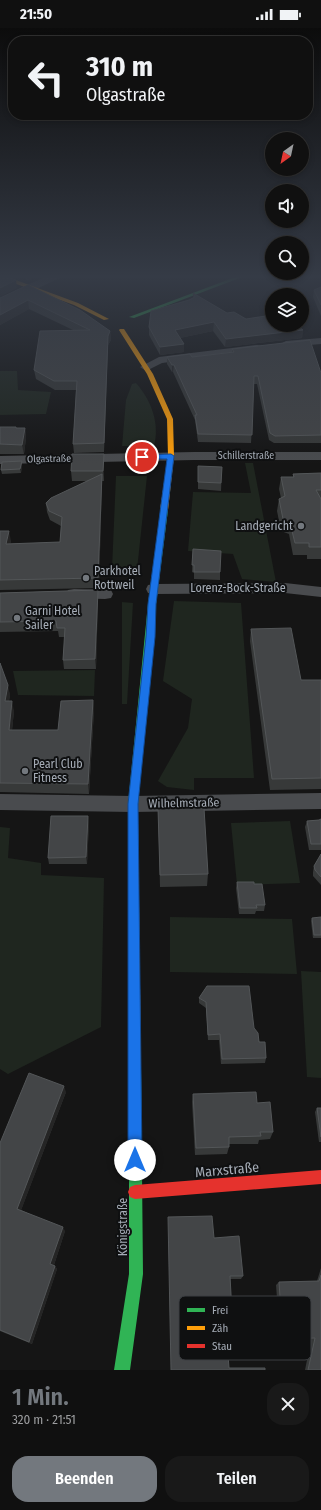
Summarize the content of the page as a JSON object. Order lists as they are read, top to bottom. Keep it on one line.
{"streets":{"street":["Schillerstraße","Olgastraße","Lorenz-Bock-Straße","Wilhelmstraße","Marxstraße","Königstraße"]},"crossings":[["Schillerstraße","Olgastraße"],["Schillerstraße","Königstraße"],["Olgastraße","Königstraße"],["Lorenz-Bock-Straße","Königstraße"],["Wilhelmstraße","Königstraße"],["Marxstraße","Königstraße"]],"places":["Landgericht","Parkhotel Rottweil","Garni Hotel Sailer","Pearl Club Fitness"],"legend":["Frei","Zäh","Stau"],"north":"bottom left","page":{"status":"21:50","turn":["310 m","Olgastraße"],"heading":["1 Min.","320 m · 21:51"],"buttons":["Beenden","Teilen"]}}
